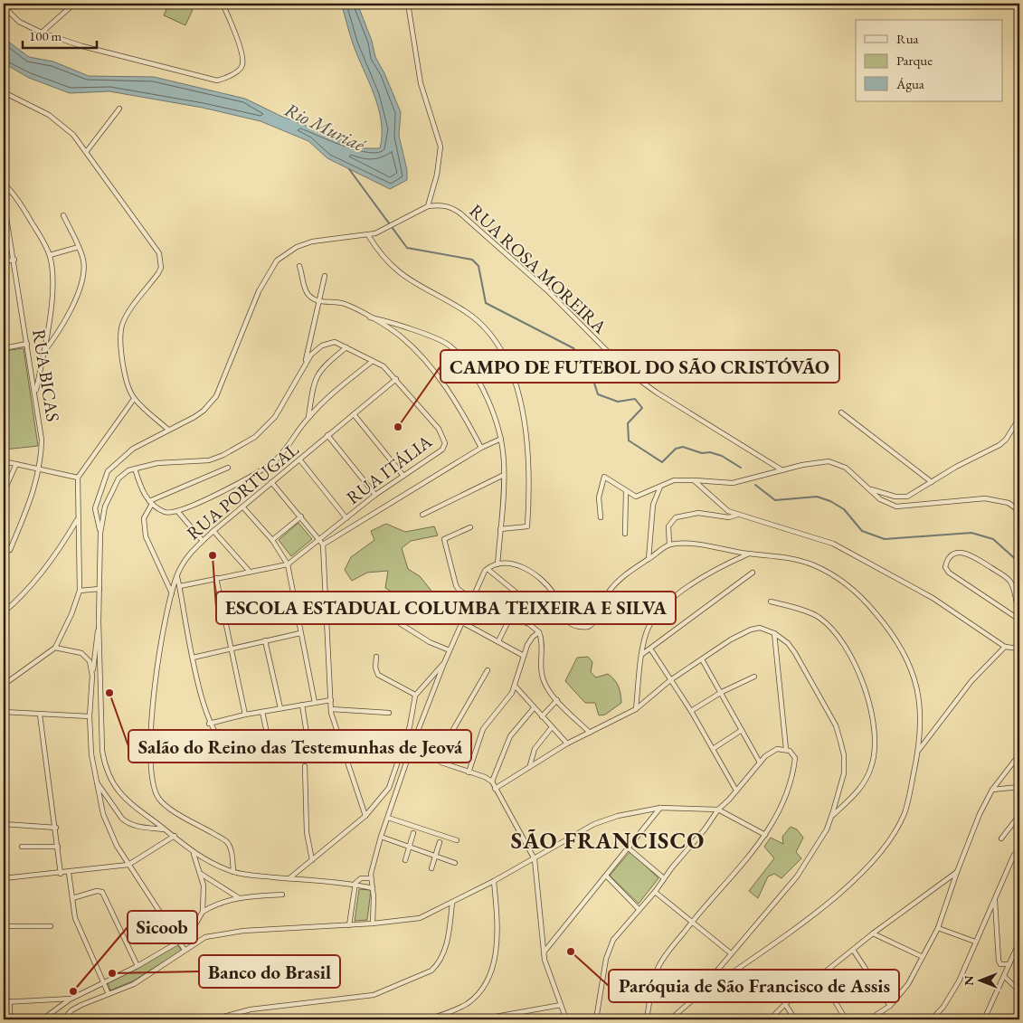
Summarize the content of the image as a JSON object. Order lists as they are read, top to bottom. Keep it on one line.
{"streets":{"street":["RUA ROSA MOREIRA","RUA BICAS","RUA ITÁLIA","RUA PORTUGAL"]},"crossings":[["RUA ITÁLIA","RUA PORTUGAL"]],"districts":["SÃO FRANCISCO"],"water":["Rio Muriaé"],"places":["CAMPO DE FUTEBOL DO SÃO CRISTÓVÃO","ESCOLA ESTADUAL COLUMBA TEIXEIRA E SILVA","Salão do Reino das Testemunhas de Jeová","Paróquia de São Francisco de Assis","Banco do Brasil","Sicoob"],"legend":["Rua","Parque","Água"],"scale_bar":"100 m","north":"left"}
